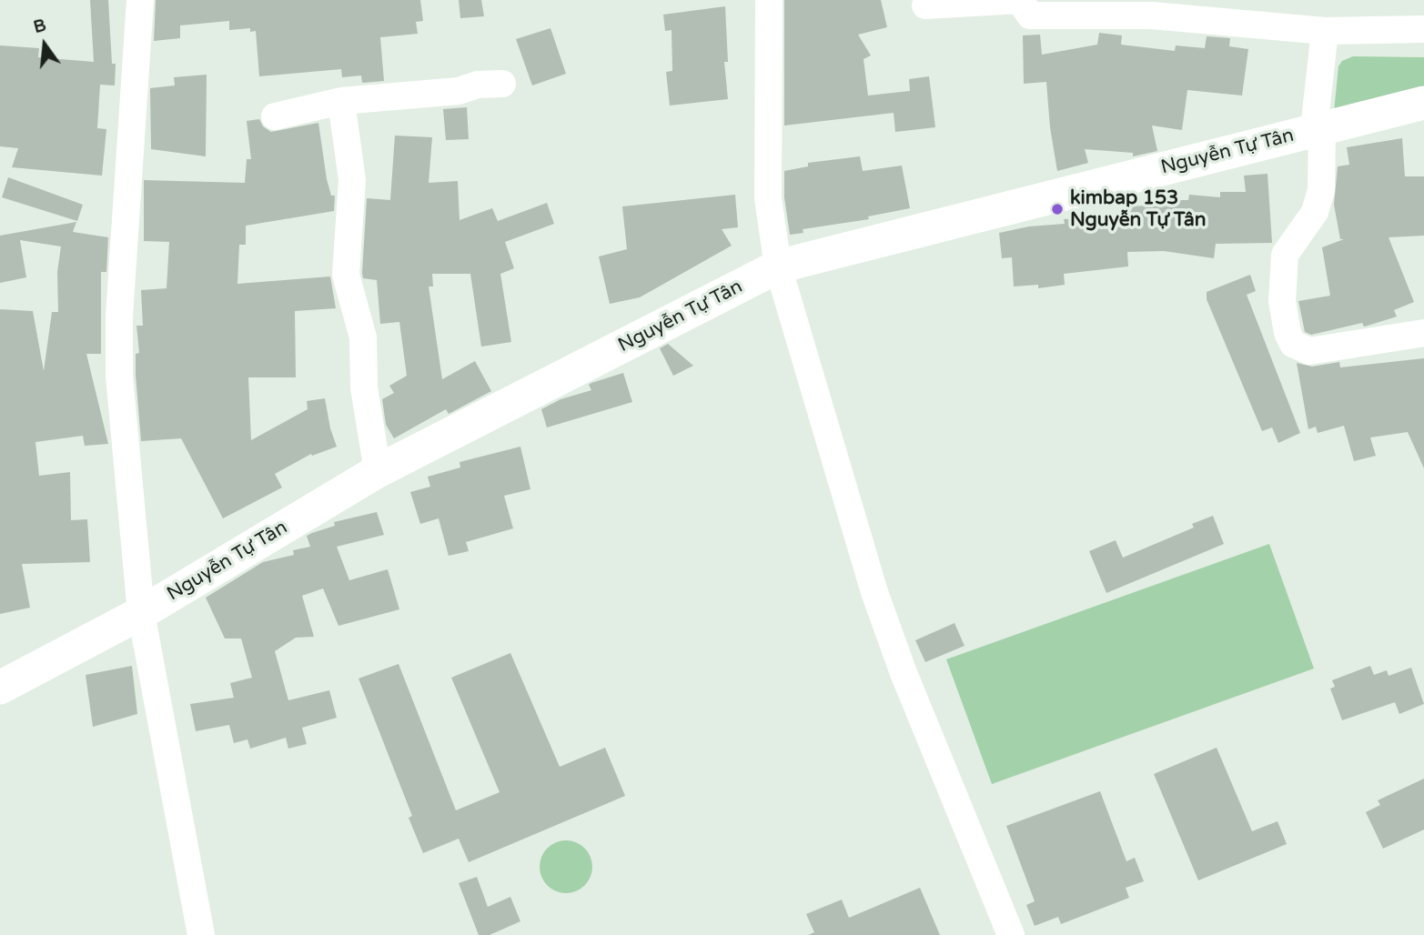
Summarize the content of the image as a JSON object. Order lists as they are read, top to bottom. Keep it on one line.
{"streets":{"street":["Nguyễn Tự Tân"]},"places":["kimbap 153 Nguyễn Tự Tân"],"north":"top"}
